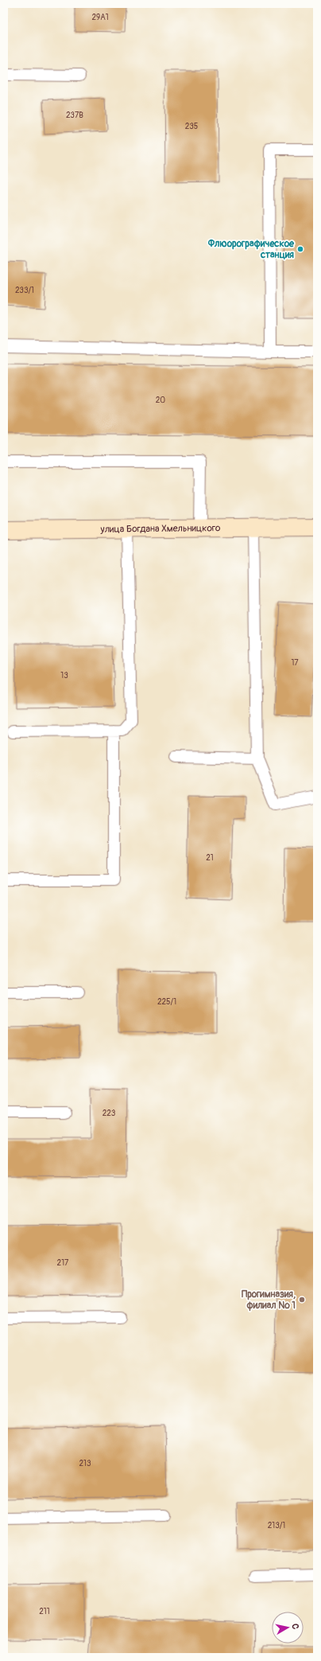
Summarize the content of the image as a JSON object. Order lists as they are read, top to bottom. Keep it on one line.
{"streets":{"street":["улица Богдана Хмельницкого"]},"places":["Флюорографическое станция","Прогимназия, филиал № 1"],"house_numbers":["29А1","237В","235","233/1","20","17","13","21","225/1","223","217","213","213/1","211"],"north":"right"}
